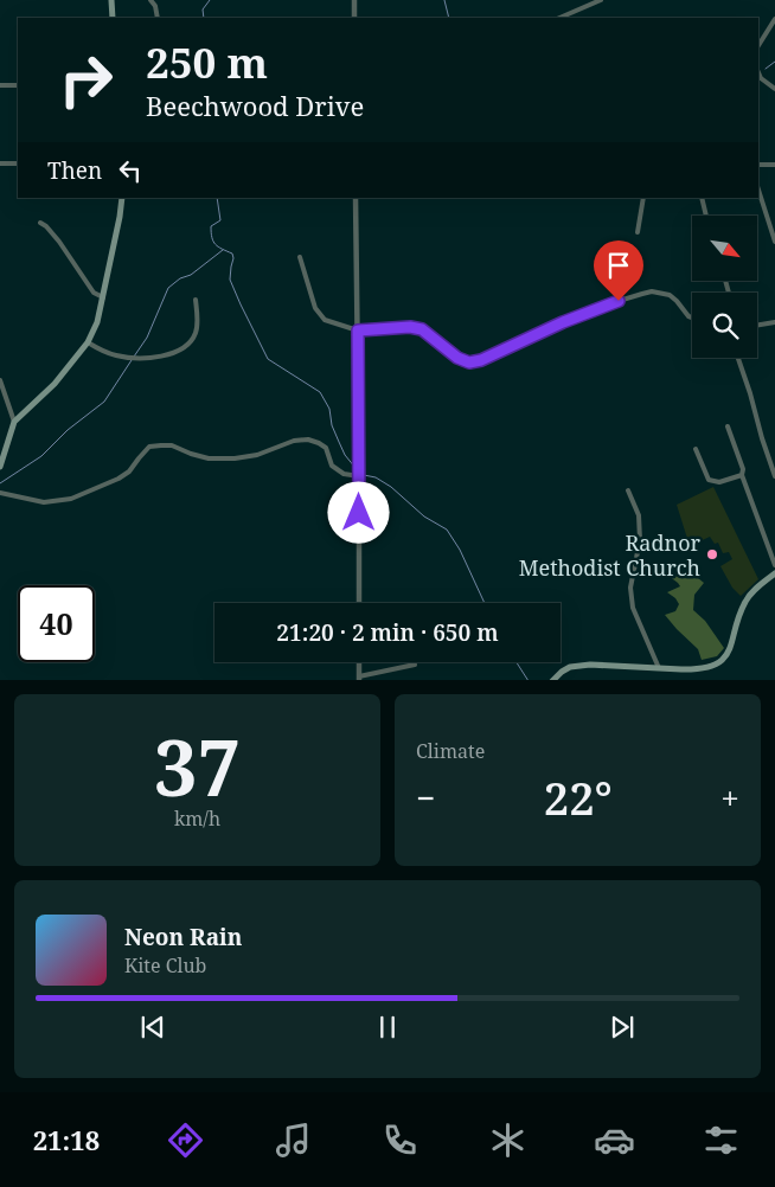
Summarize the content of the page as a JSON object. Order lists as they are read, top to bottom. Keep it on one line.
{"places":["Radnor Methodist Church"],"north":"bottom right","page":{"turn":["250 m","Beechwood Drive"],"then":"Then","limit":"40","trip":"21:20 · 2 min · 650 m","tile":[["37","km/h"],"Climate"],"heat":["−","22°","+"],"song":["Neon Rain","Kite Club"],"tabs":"21:18"}}
